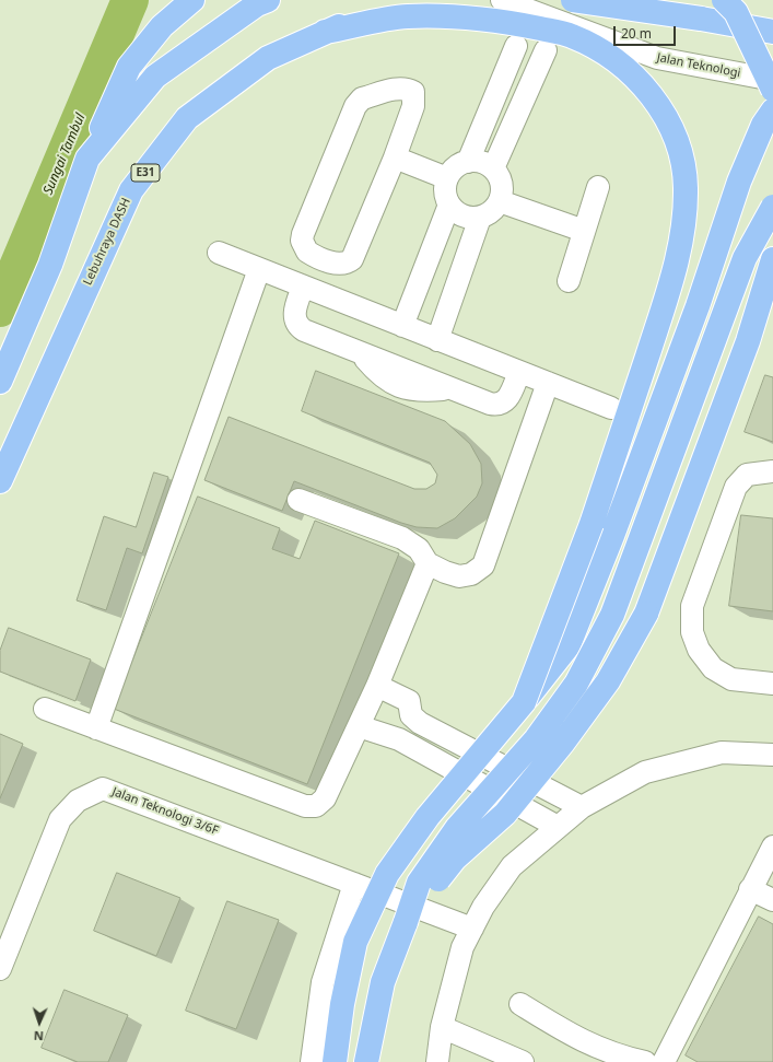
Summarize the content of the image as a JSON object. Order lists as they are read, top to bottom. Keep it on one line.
{"streets":{"highway":["E31","Lebuhraya DASH"],"street":["Jalan Teknologi","Jalan Teknologi 3/6F"]},"water":["Sungai Tambul"],"scale_bar":"20 m","north":"bottom"}
